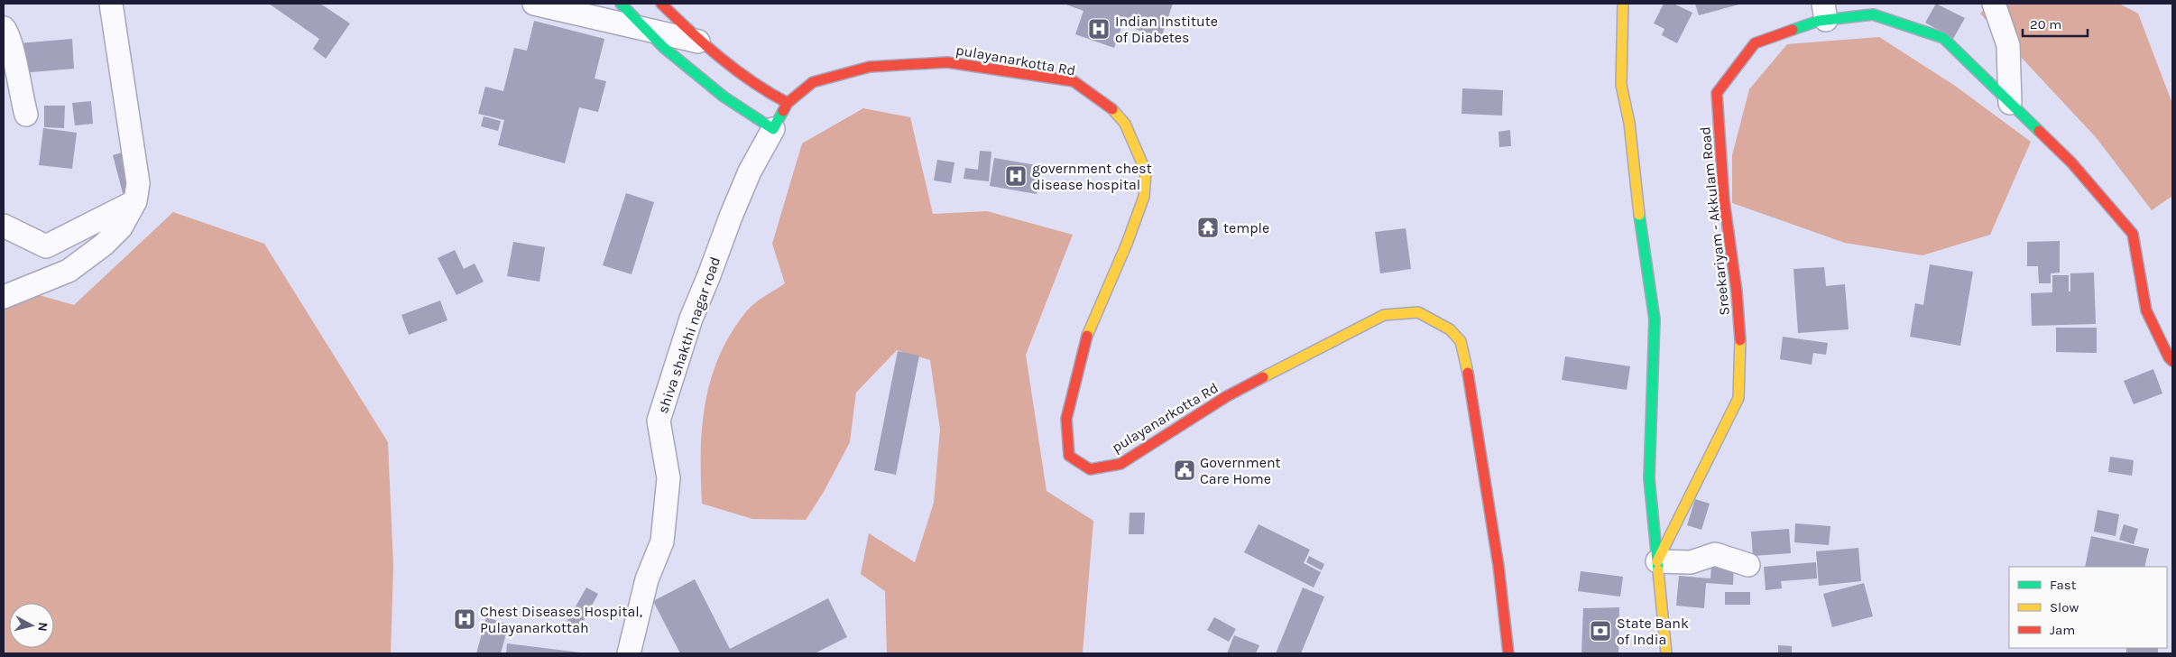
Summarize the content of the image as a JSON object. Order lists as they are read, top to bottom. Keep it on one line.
{"streets":{"street":["pulayanarkotta Rd","Sreekariyam - Akkulam Road","shiva shakthi nagar road"]},"crossings":[["pulayanarkotta Rd","shiva shakthi nagar road"]],"places":{"hospital":["Indian Institute of Diabetes","government chest disease hospital","Chest Diseases Hospital, Pulayanarkottah"],"temple":["temple"],"public building":["Government Care Home"],"bank":["State Bank of India"]},"legend":["Fast","Slow","Jam"],"scale_bar":"20 m","north":"right"}
